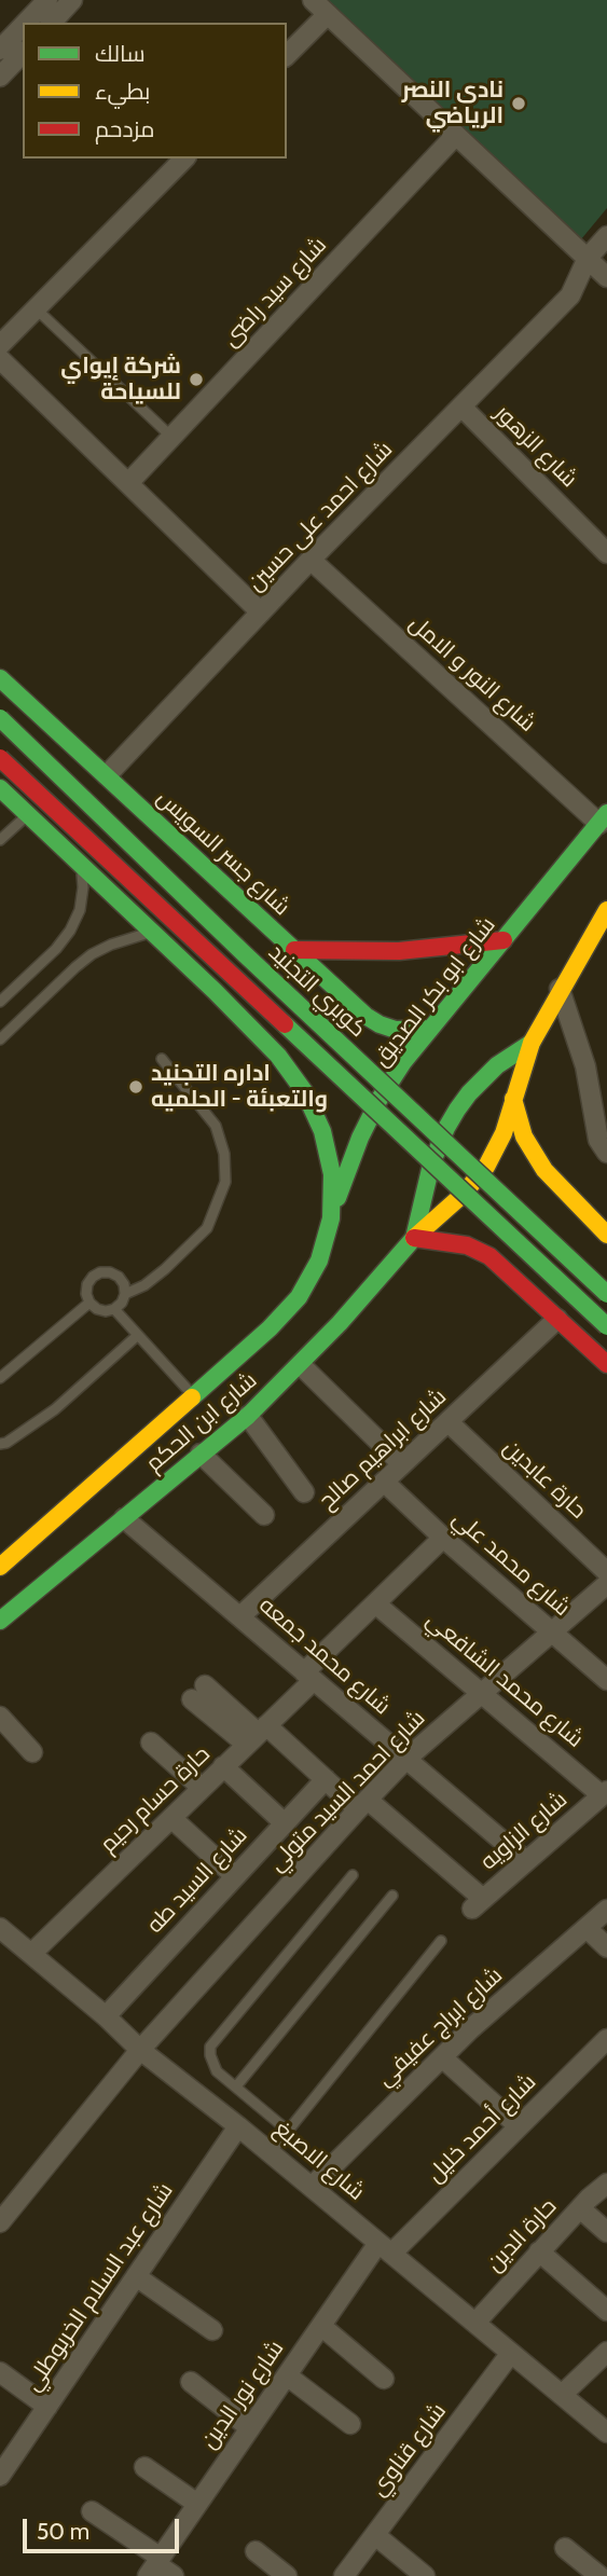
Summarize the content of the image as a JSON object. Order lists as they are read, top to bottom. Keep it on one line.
{"streets":{"main road":["شارع جسر السويس","كوبري التجنيد","شارع ابو بكر الصديق","شارع ابن الحكم"],"street":["شارع سيد راضى","شارع الزهور","شارع احمد على حسين","شارع النور و الامل","شارع ابراهيم صالح","حارة عابدين","شارع محمد علي","شارع محمد جمعه","شارع محمد الشافعي","شارع احمد السيد متولي","حارة حسام رحيم","شارع الزاويه","شارع السيد طه","شارع ابراج عفيفي","شارع أحمد خليل","شارع الاصبغ","حارة الدين","شارع عبد السلام الخربوطلي","شارع نور الدين","شارع قناوي"]},"crossings":[["شارع الزهور","شارع احمد على حسين"],["شارع احمد على حسين","شارع النور و الامل"],["شارع احمد على حسين","شارع جسر السويس"],["شارع النور و الامل","شارع ابو بكر الصديق"],["شارع جسر السويس","شارع ابو بكر الصديق"],["شارع ابو بكر الصديق","شارع ابن الحكم"],["شارع ابن الحكم","شارع محمد جمعه"],["شارع ابراهيم صالح","حارة عابدين"],["شارع ابراهيم صالح","شارع محمد علي"],["شارع ابراهيم صالح","شارع محمد جمعه"],["شارع محمد علي","شارع احمد السيد متولي"],["شارع محمد علي","حارة حسام رحيم"],["شارع محمد جمعه","شارع احمد السيد متولي"],["شارع محمد جمعه","حارة حسام رحيم"],["شارع محمد جمعه","شارع الزاويه"],["شارع محمد الشافعي","شارع احمد السيد متولي"],["شارع محمد الشافعي","حارة حسام رحيم"],["شارع محمد الشافعي","شارع الزاويه"],["شارع احمد السيد متولي","شارع الزاويه"],["شارع احمد السيد متولي","شارع الاصبغ"],["حارة حسام رحيم","شارع الاصبغ"],["شارع السيد طه","شارع الاصبغ"],["شارع ابراج عفيفي","شارع الاصبغ"],["شارع أحمد خليل","شارع الاصبغ"],["شارع أحمد خليل","شارع نور الدين"],["شارع الاصبغ","حارة الدين"],["شارع الاصبغ","شارع عبد السلام الخربوطلي"],["شارع الاصبغ","شارع نور الدين"],["شارع الاصبغ","شارع قناوي"]],"places":["نادي النصر الرياضي","شركة إيواي للسياحة","اداره التجنيد والتعبئة - الحلميه"],"legend":["سالك","بطيء","مزدحم"],"scale_bar":"50 m"}
